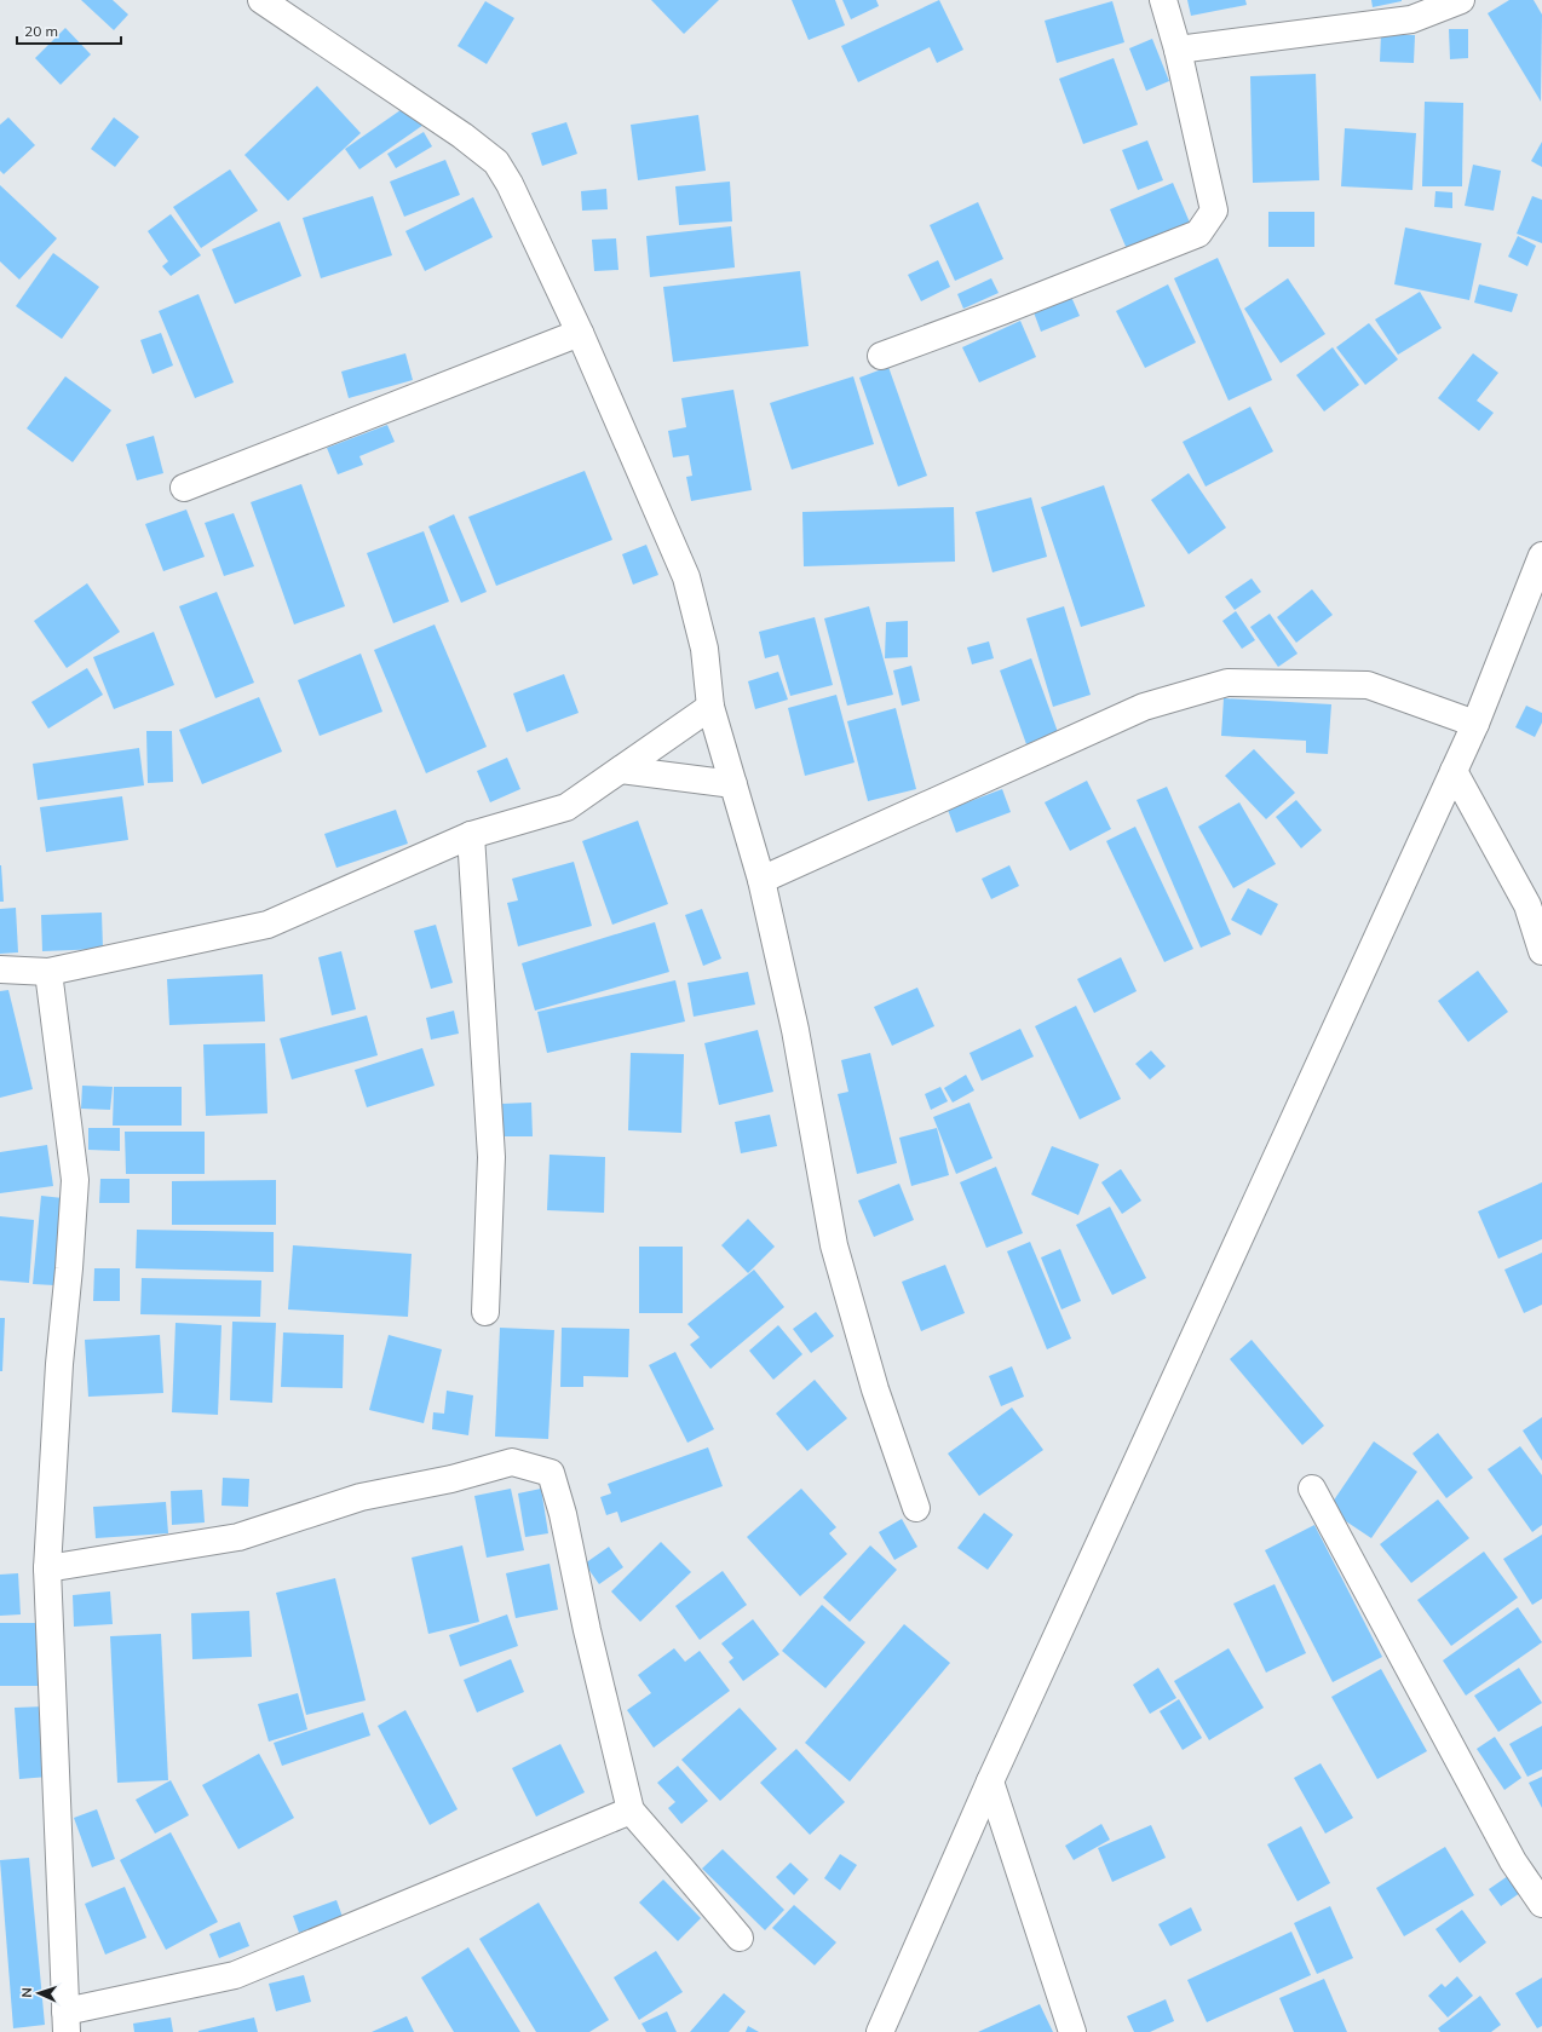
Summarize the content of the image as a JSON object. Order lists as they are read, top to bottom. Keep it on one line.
{"scale_bar":"20 m","north":"left"}
